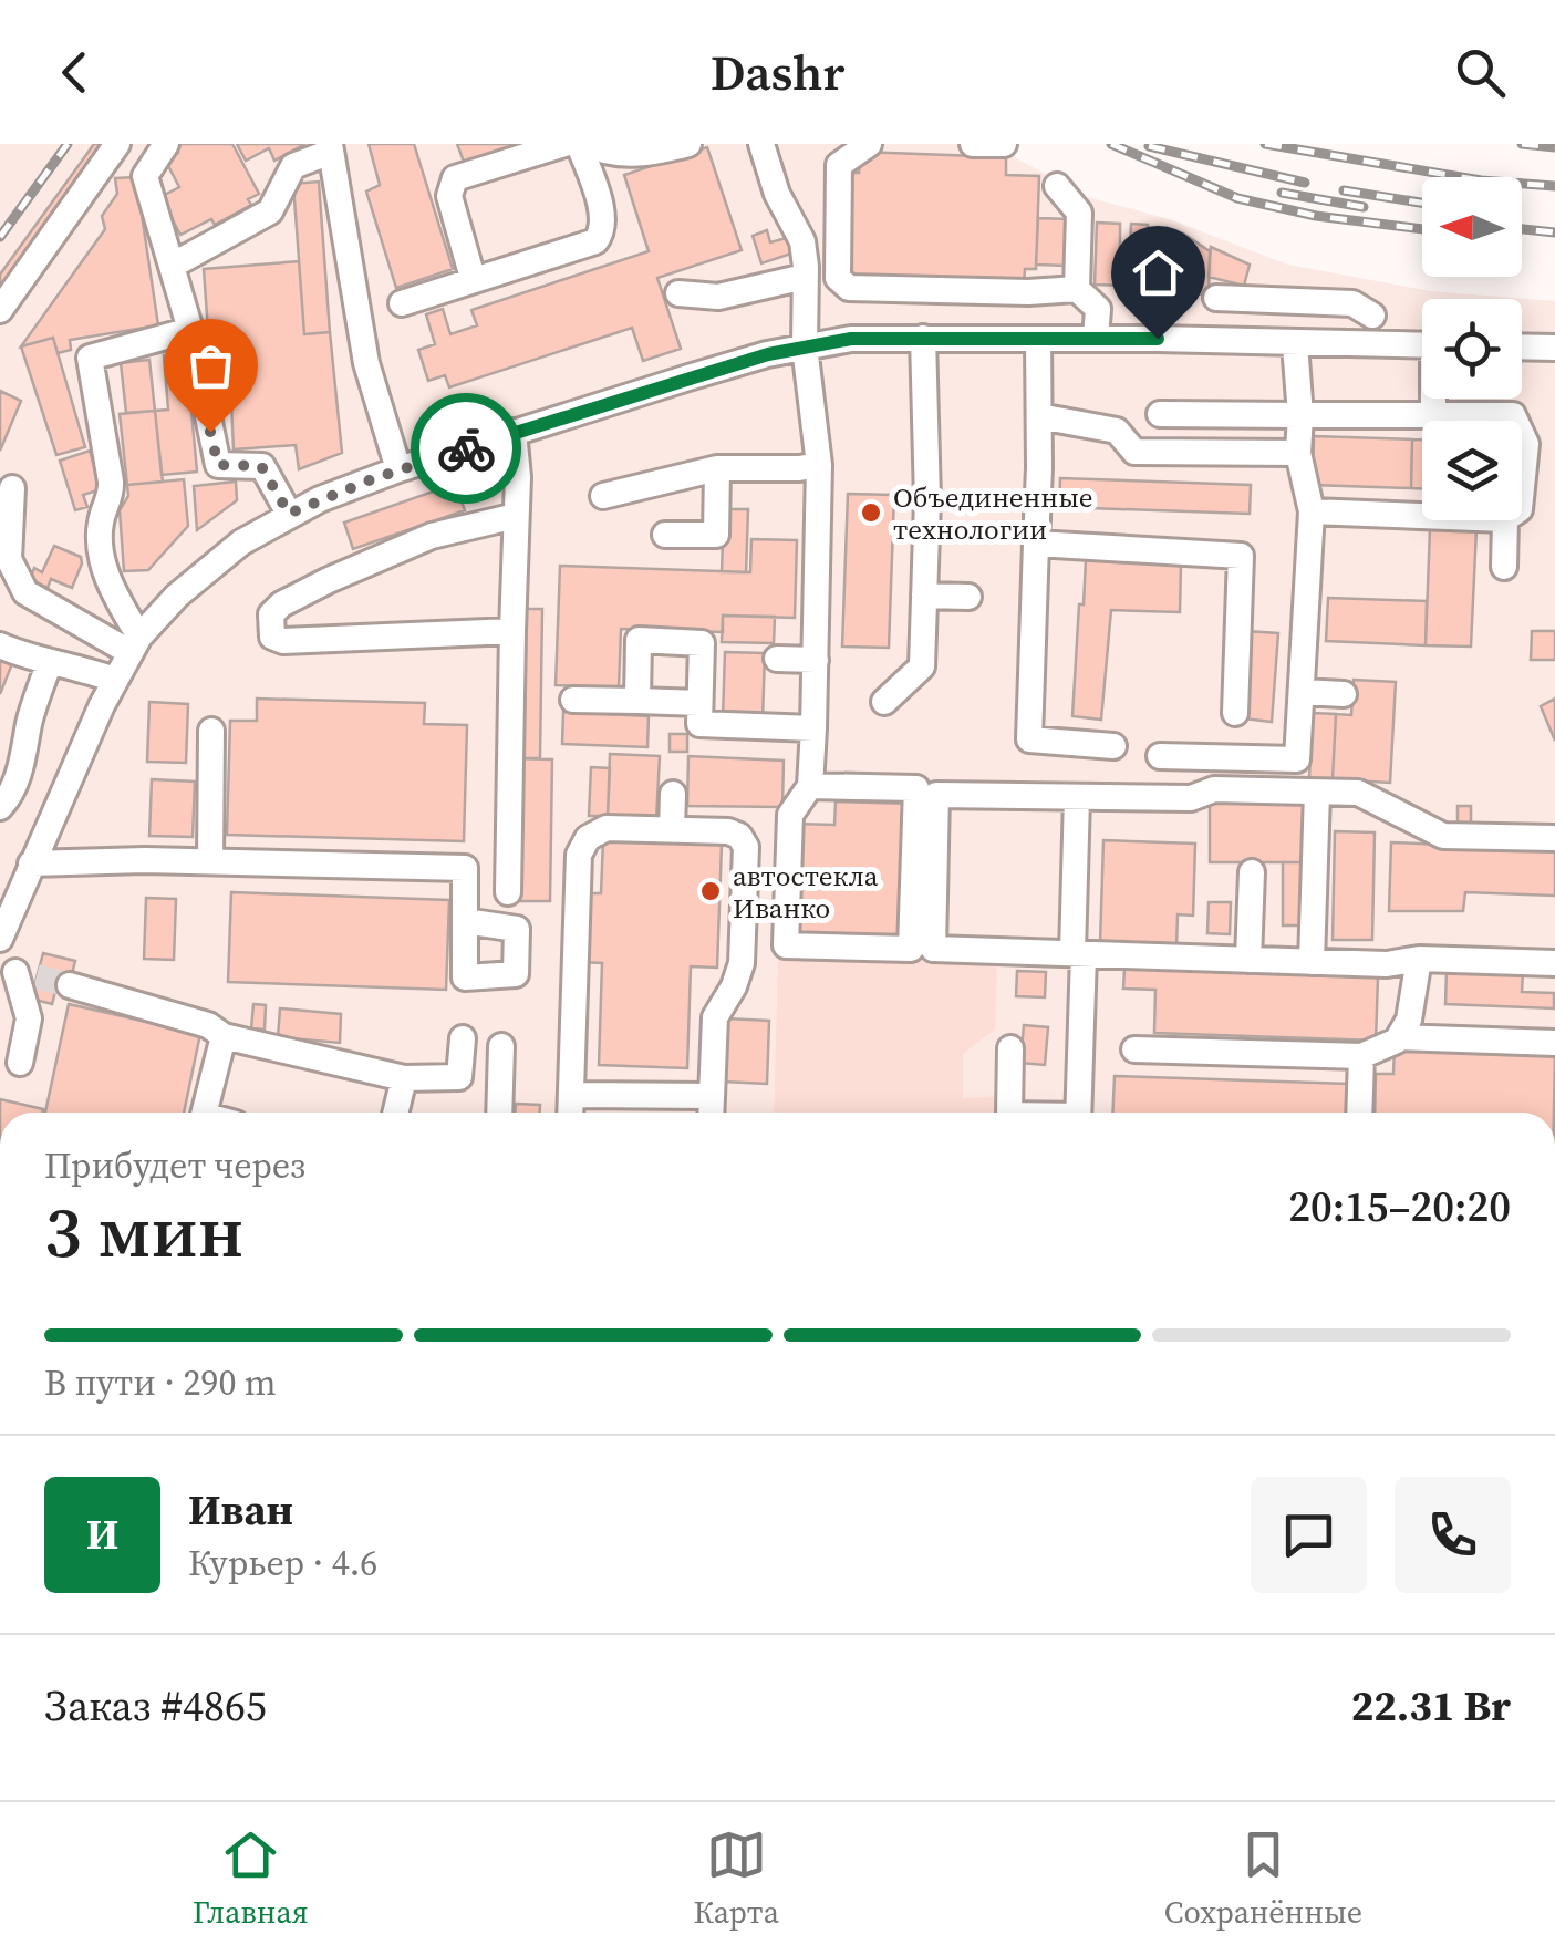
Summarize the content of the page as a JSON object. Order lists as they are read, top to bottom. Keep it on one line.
{"places":["Объединенные технологии","автостекла Иванко"],"north":"left","page":{"header":"Dashr","heading":["3 мин","Прибудет через","20:15–20:20"],"panel":["Иван","Курьер · 4.6","Заказ #4865","22.31 Br"],"bar":"В пути · 290 m","round":"И","tabs":["Главная","Карта","Сохранённые"]}}
